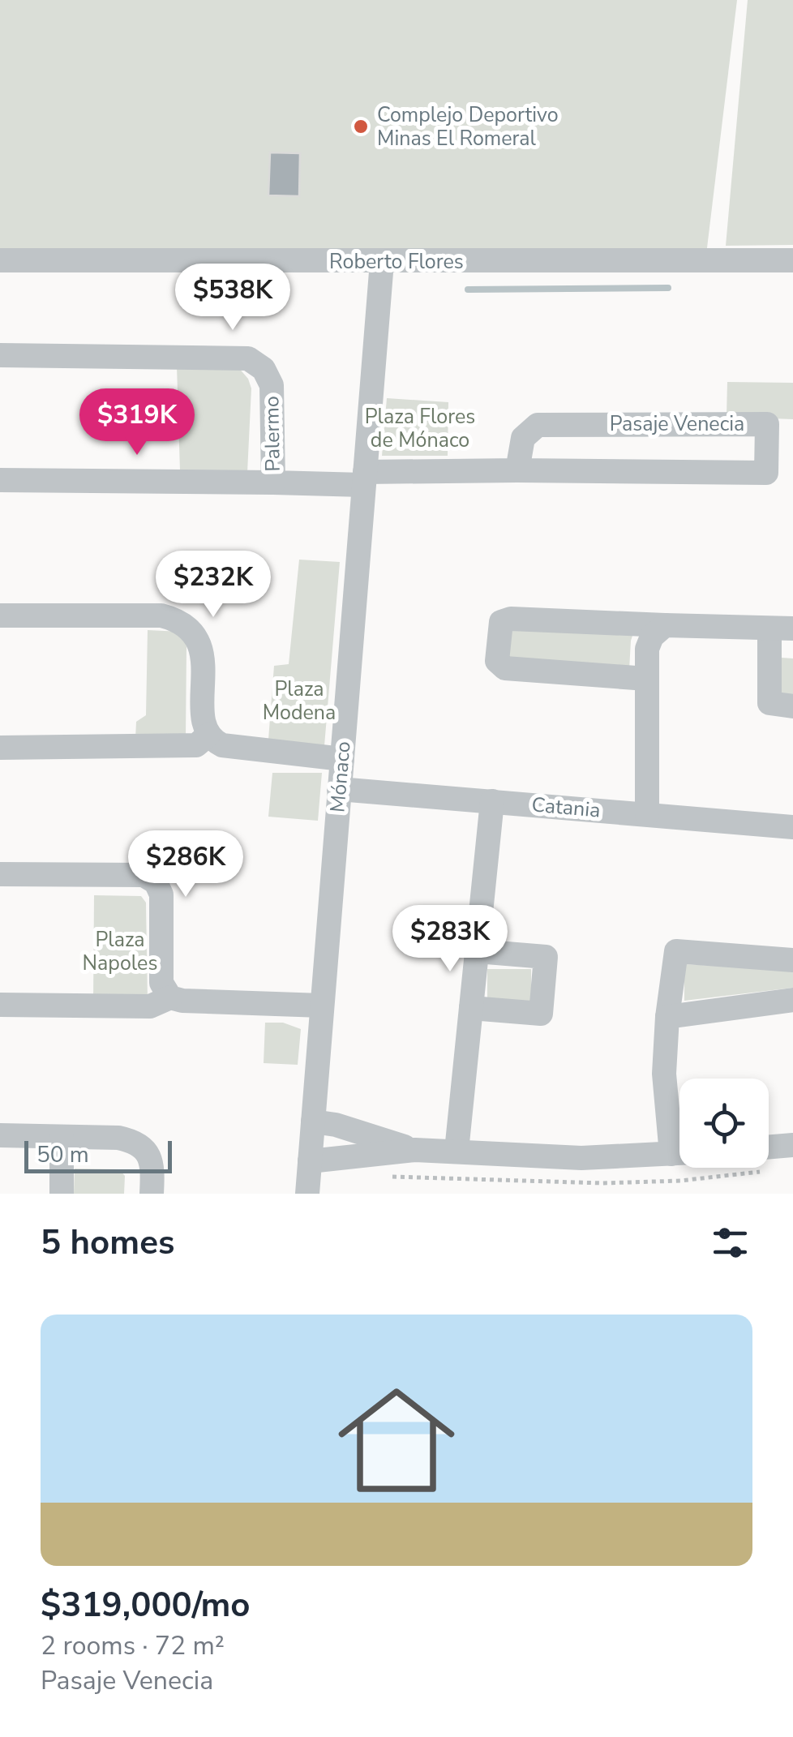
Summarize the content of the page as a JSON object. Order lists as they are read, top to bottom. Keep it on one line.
{"streets":{"street":["Roberto Flores","Pasaje Venecia","Palermo","Mónaco","Catania"]},"crossings":[["Roberto Flores","Mónaco"],["Pasaje Venecia","Palermo"],["Pasaje Venecia","Mónaco"],["Palermo","Mónaco"],["Mónaco","Catania"]],"parks":["Plaza Flores de Mónaco","Plaza Modena","Plaza Napoles"],"places":["Complejo Deportivo Minas El Romeral"],"scale_bar":"50 m","page":{"price":["$538K","$319K","$232K","$286K","$283K"],"scale":"50 m","heading":"5 homes","list":[{"name":"$319,000/mo","note":"2 rooms · 72 m² · Pasaje Venecia"}]}}
